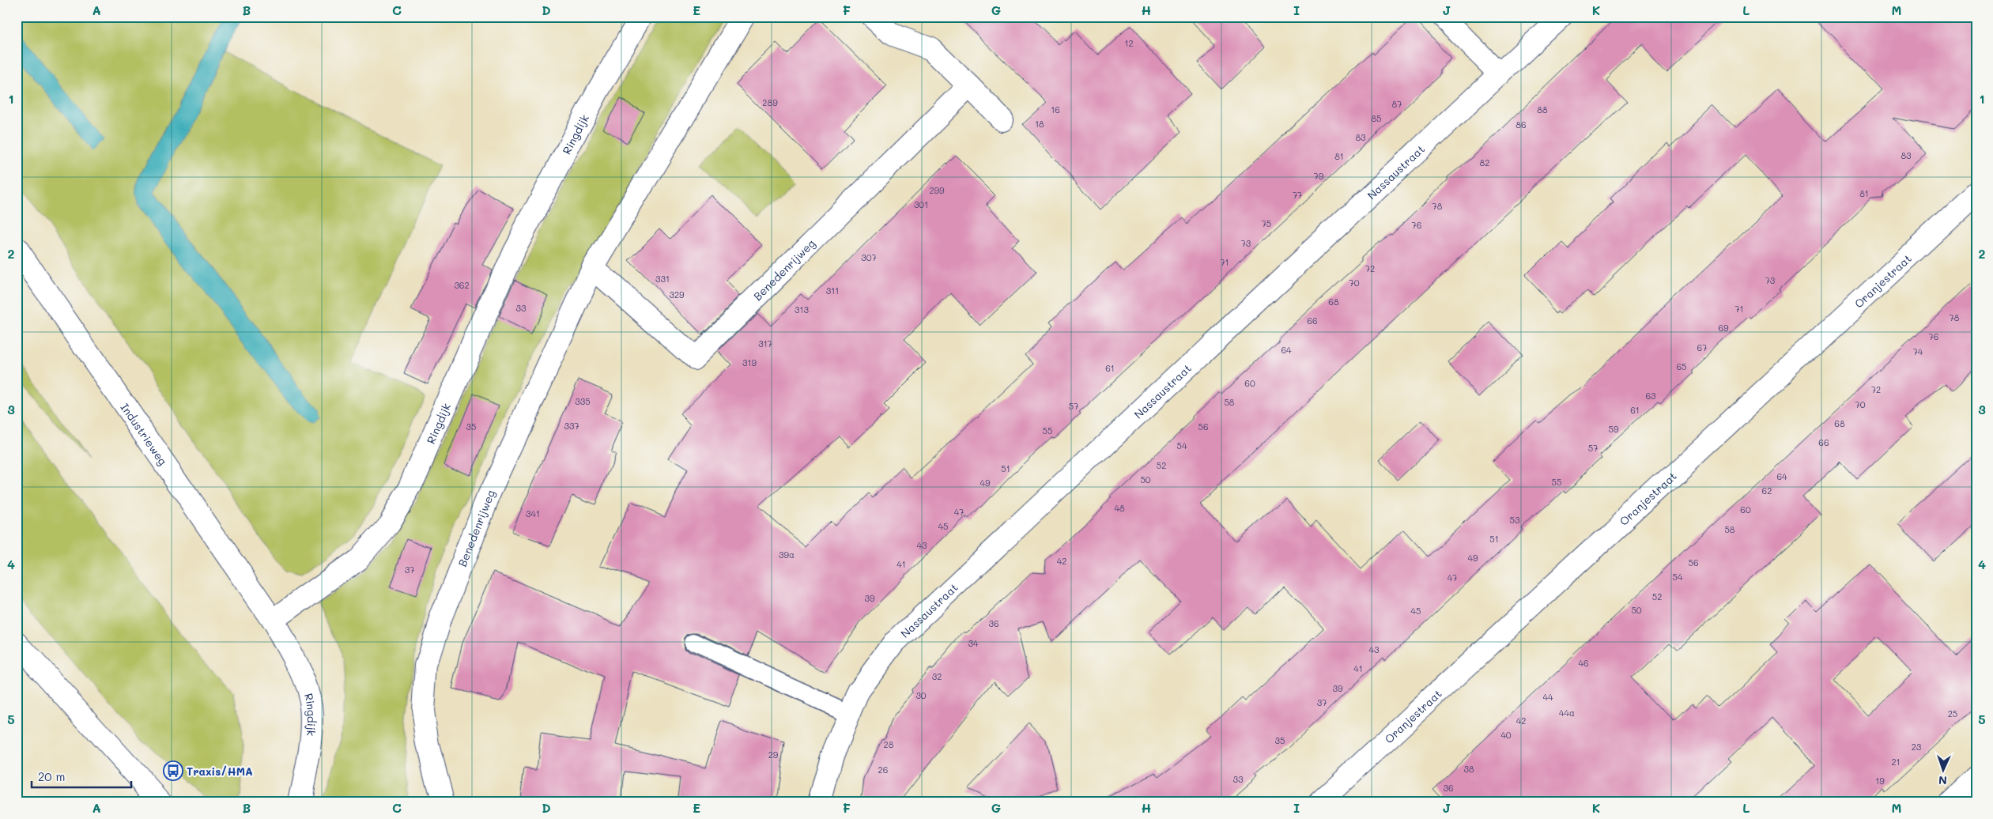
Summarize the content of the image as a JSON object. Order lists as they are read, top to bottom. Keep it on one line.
{"streets":{"street":["Ringdijk","Nassaustraat","Benedenrijweg","Oranjestraat","Industrieweg"]},"crossings":[["Ringdijk","Industrieweg"]],"places":{"bus stop":["Traxis/HMA"]},"house_numbers":["12","289","87","16","88","85","18","86","83","83","81","82","79","299","81","77","301","78","75","76","73","307","71","72","331","73","70","362","311","329","68","33","71","313","78","66","69","76","317","67","64","74","319","65","61","60","72","63","335","58","70","57","61","68","337","35","56","59","55","66","54","57","52","51","64","50","55","49","62","48","60","47","341","53","45","58","51","43","39a","49","42","56","41","37","54","47","52","39","50","45","36","34","43","46","41","32","39","30","44","37","44a","25","42","40","35","28","23","29","21","38","26","33","19","36"],"scale_bar":"20 m","north":"bottom","grid":{"columns":["A","B","C","D","E","F","G","H","I","J","K","L","M"],"rows":["1","2","3","4","5"]}}
